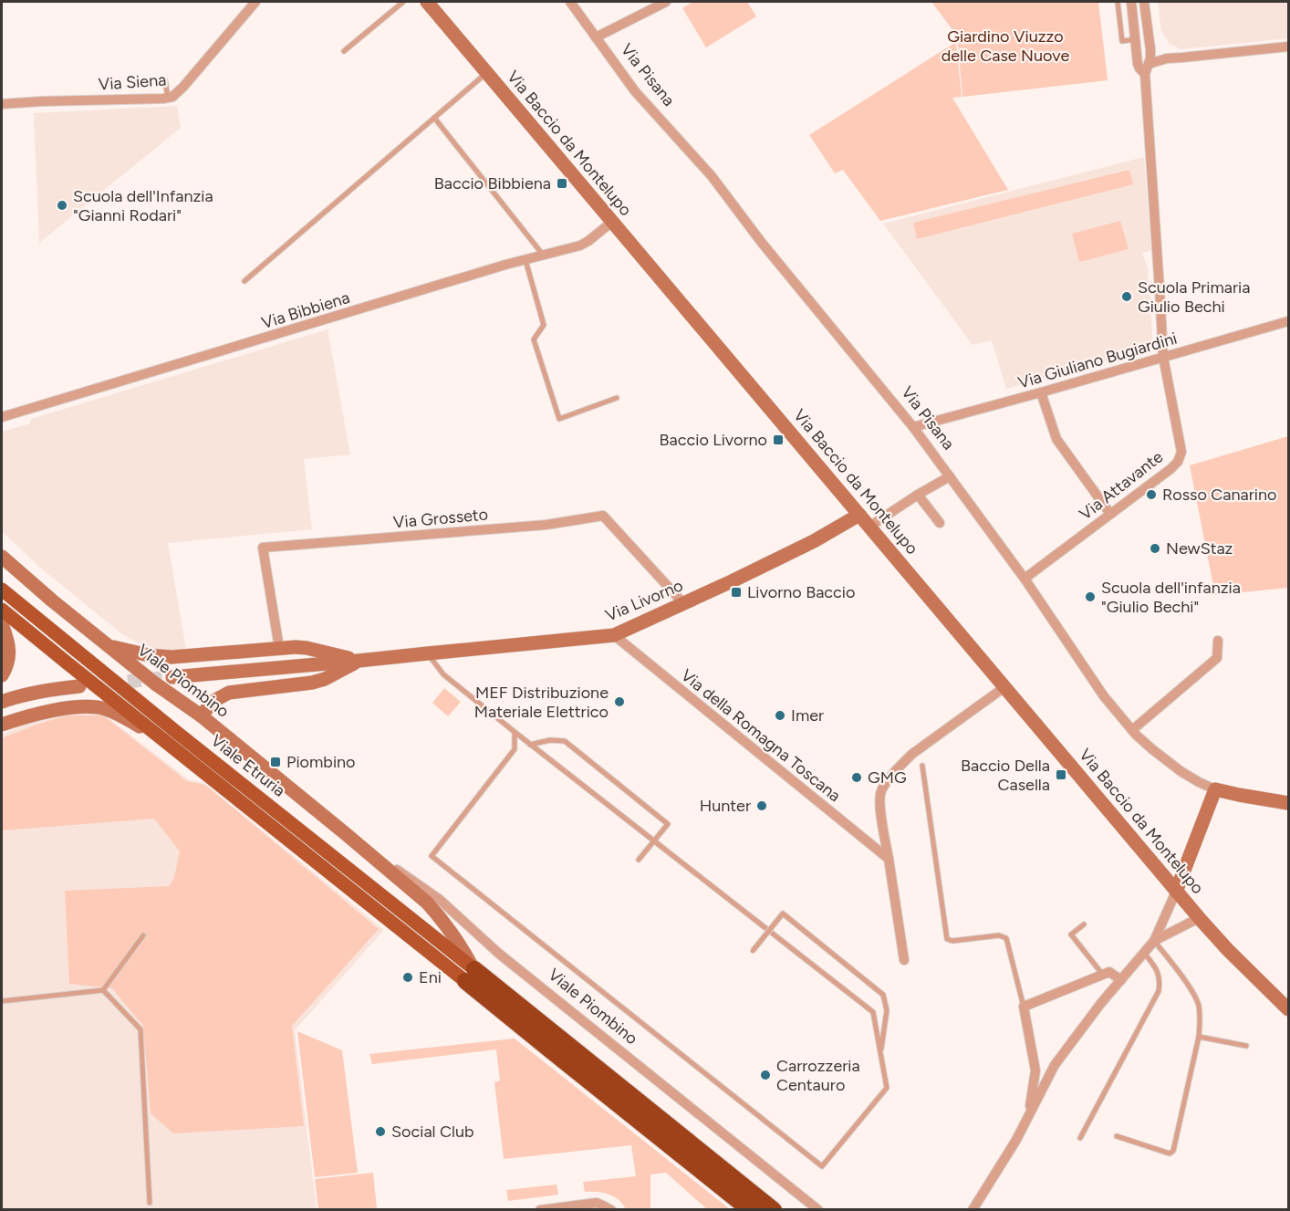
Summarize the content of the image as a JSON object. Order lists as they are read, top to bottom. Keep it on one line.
{"streets":{"main road":["Viale Etruria"],"street":["Via Pisana","Via Siena","Via Baccio da Montelupo","Via Bibbiena","Via Giuliano Bugiardini","Via Attavante","Via Grosseto","Via Livorno","Viale Piombino","Via della Romagna Toscana"]},"crossings":[["Via Pisana","Via Giuliano Bugiardini"],["Via Pisana","Via Attavante"],["Via Baccio da Montelupo","Via Bibbiena"],["Via Baccio da Montelupo","Via Livorno"],["Via Giuliano Bugiardini","Via Attavante"],["Via Grosseto","Via Livorno"],["Via Livorno","Viale Piombino"],["Via Livorno","Via della Romagna Toscana"],["Viale Piombino","Viale Etruria"]],"parks":["Giardino Viuzzo delle Case Nuove"],"places":{"transit":["Baccio Bibbiena","Baccio Livorno","Livorno Baccio","Piombino","Baccio Della Casella"],"other":["Scuola dell'Infanzia \"Gianni Rodari\"","Scuola Primaria Giulio Bechi","Rosso Canarino","NewStaz","Scuola dell'infanzia \"Giulio Bechi\"","MEF Distribuzione Materiale Elettrico","Imer","GMG","Hunter","Eni","Carrozzeria Centauro","Social Club"]}}
